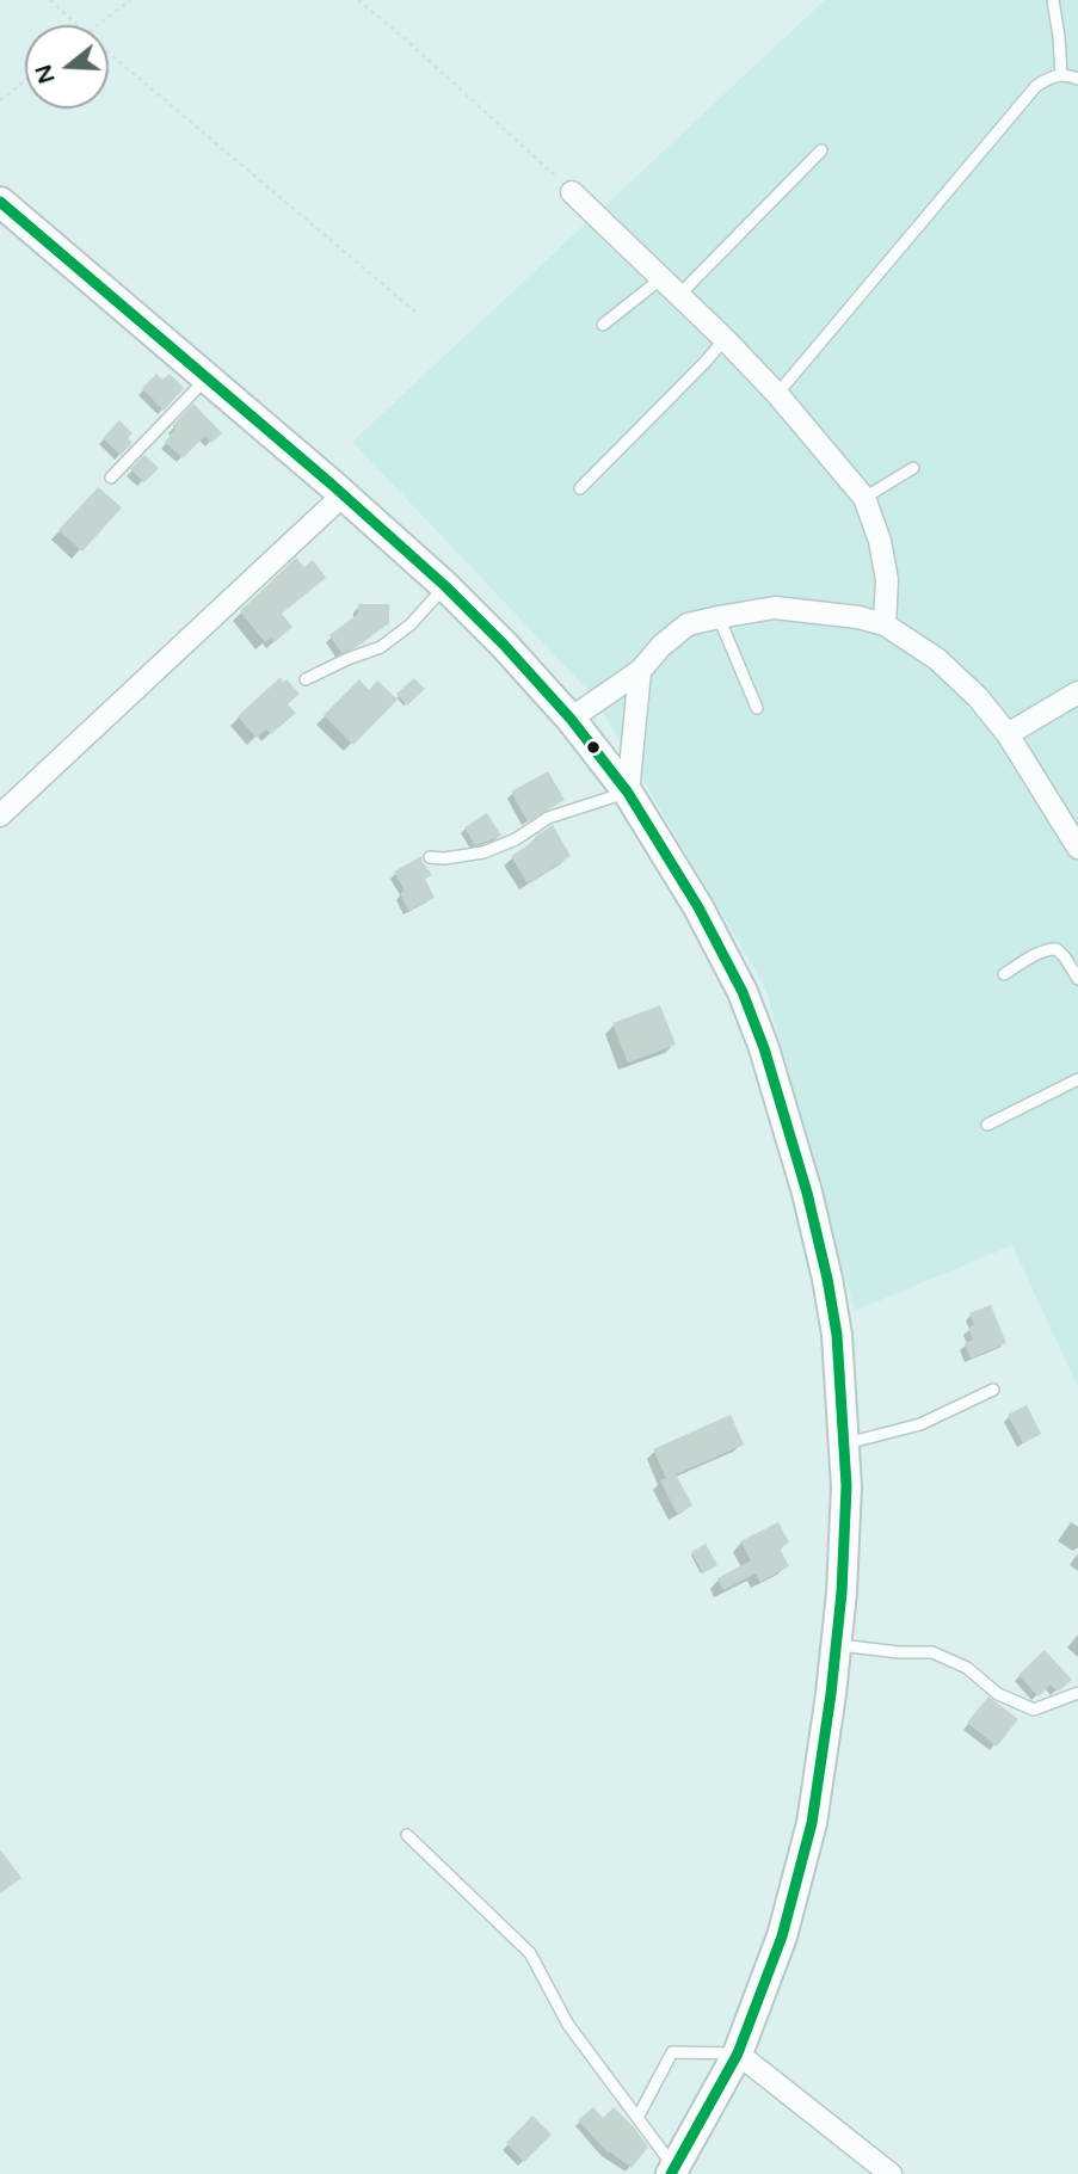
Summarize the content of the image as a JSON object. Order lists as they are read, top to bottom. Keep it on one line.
{"north":"left"}
